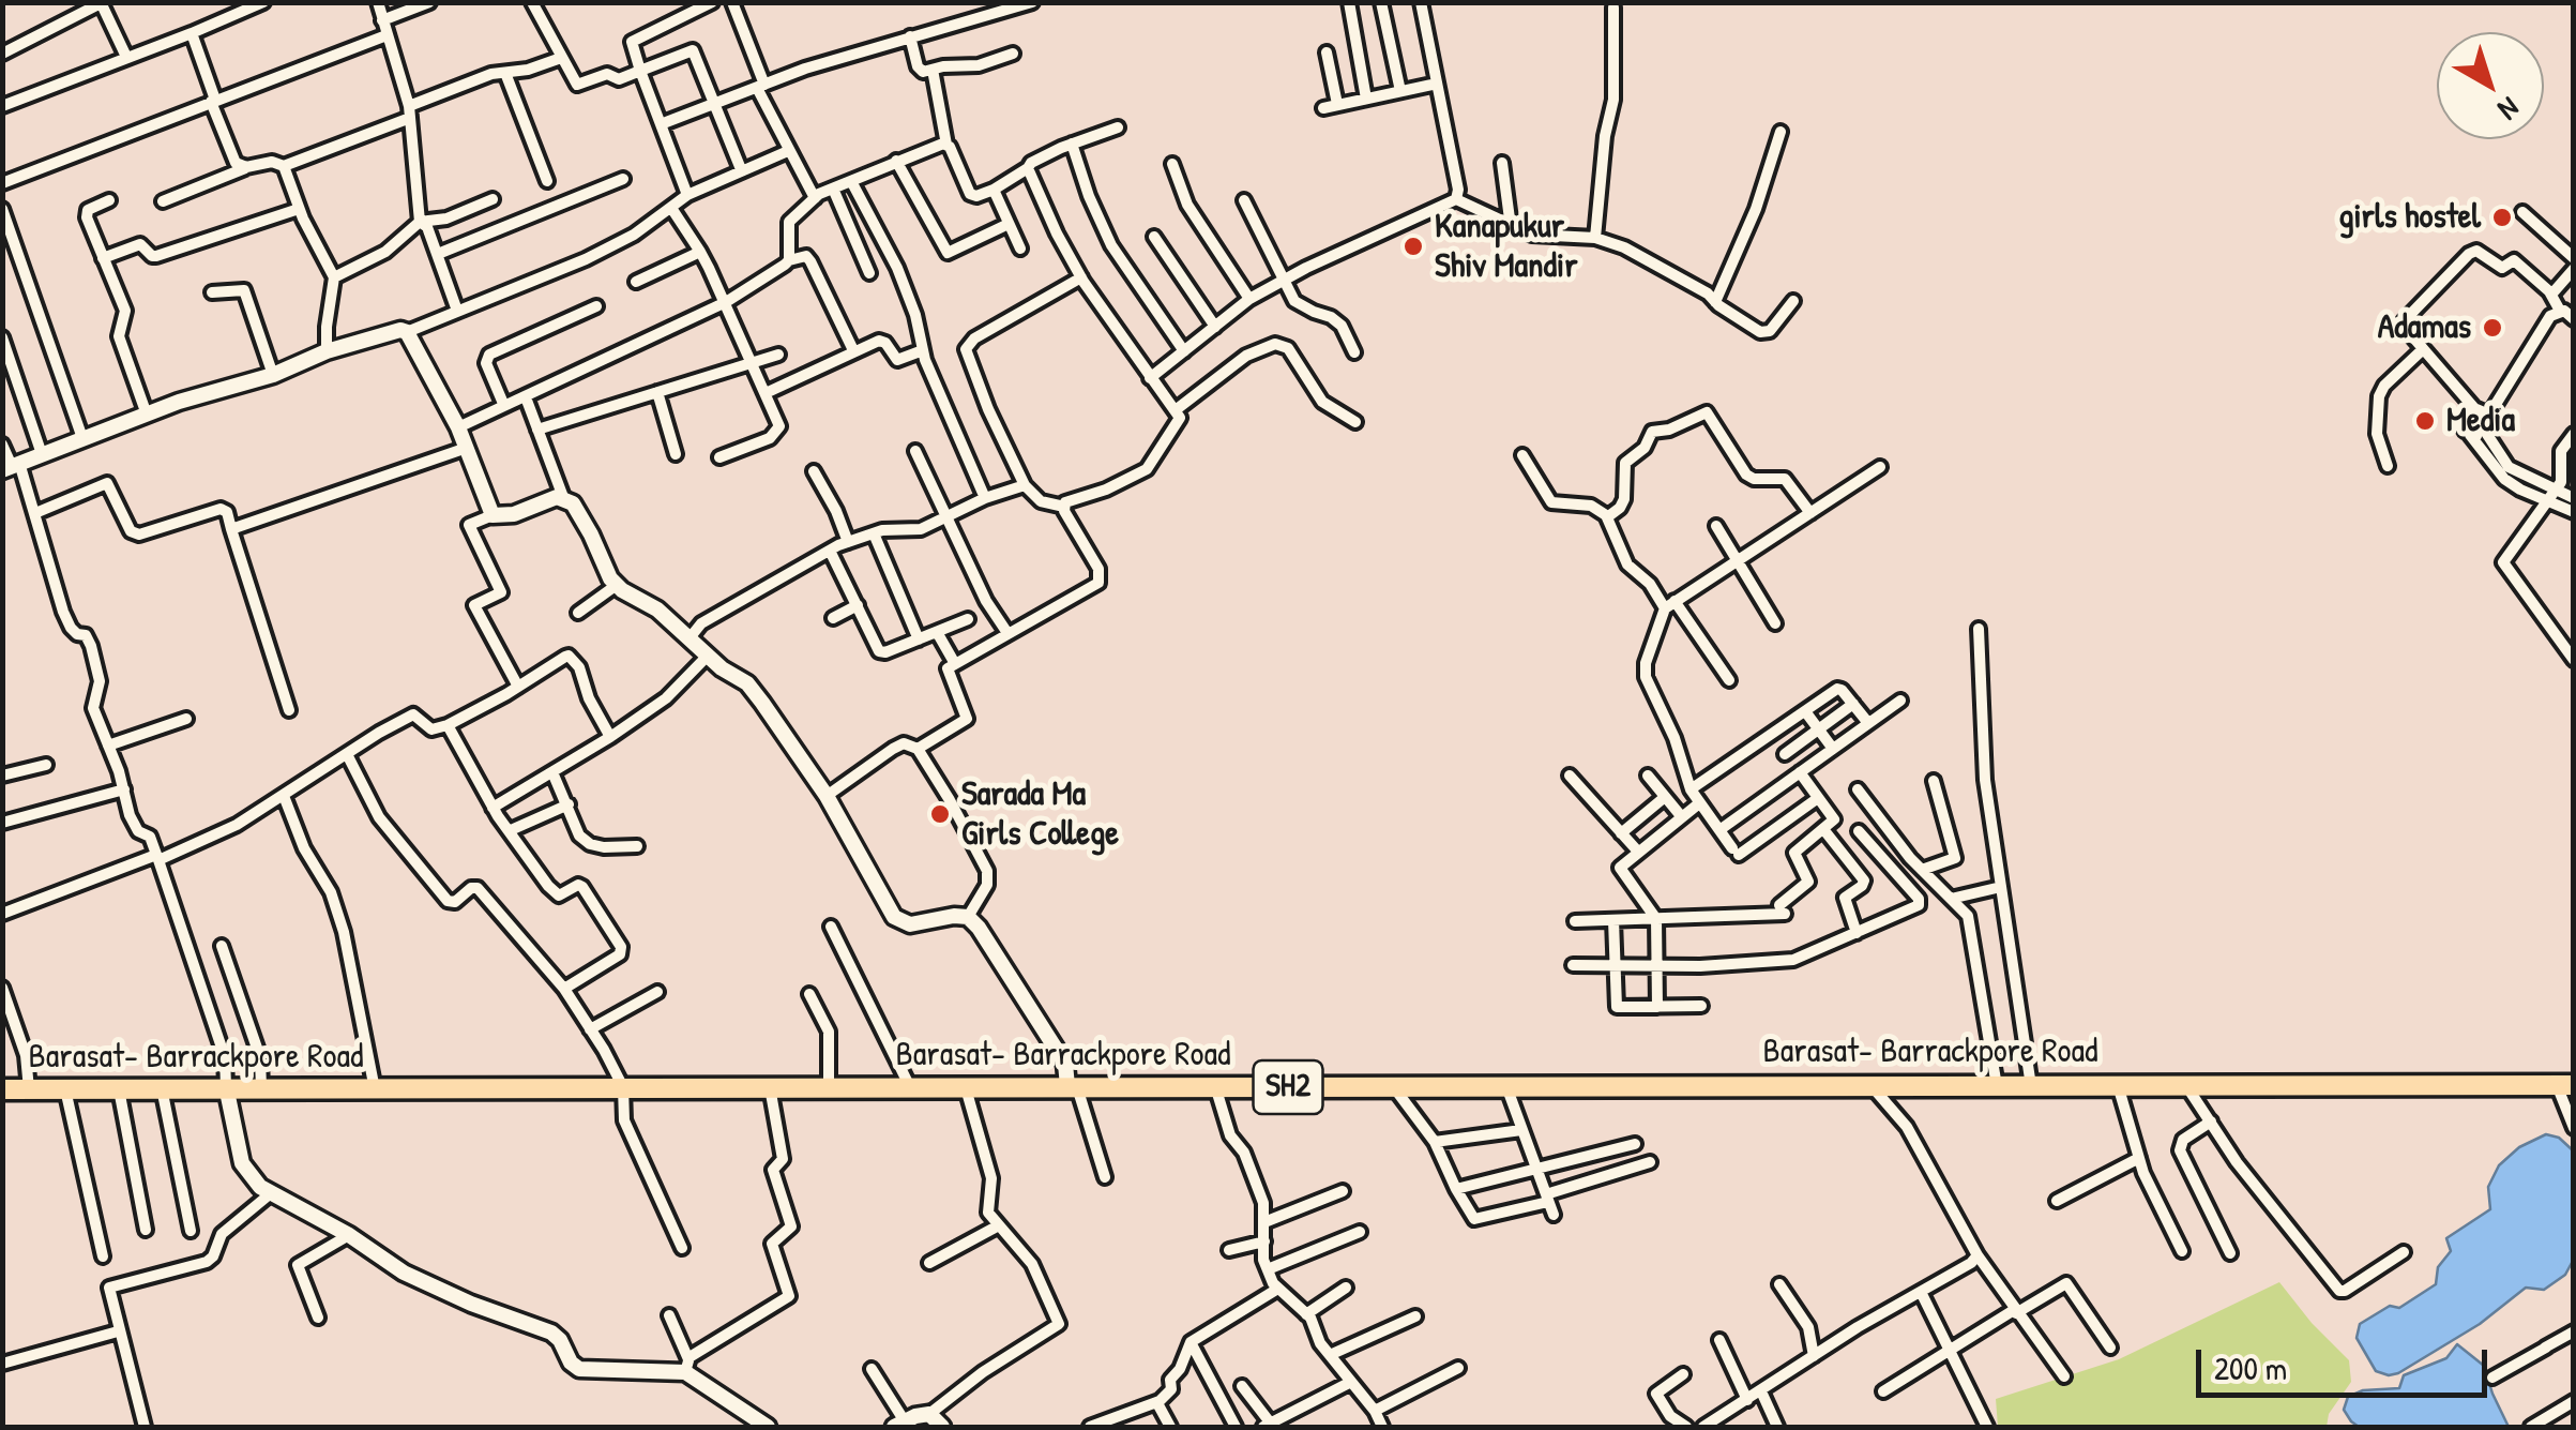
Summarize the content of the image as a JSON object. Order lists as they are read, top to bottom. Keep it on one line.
{"streets":{"main road":["Barasat- Barrackpore Road","SH2"]},"places":["girls hostel","Kanapukur Shiv Mandir","Adamas","Media","Sarada Ma Girls College"],"scale_bar":"200 m","north":"bottom right"}
